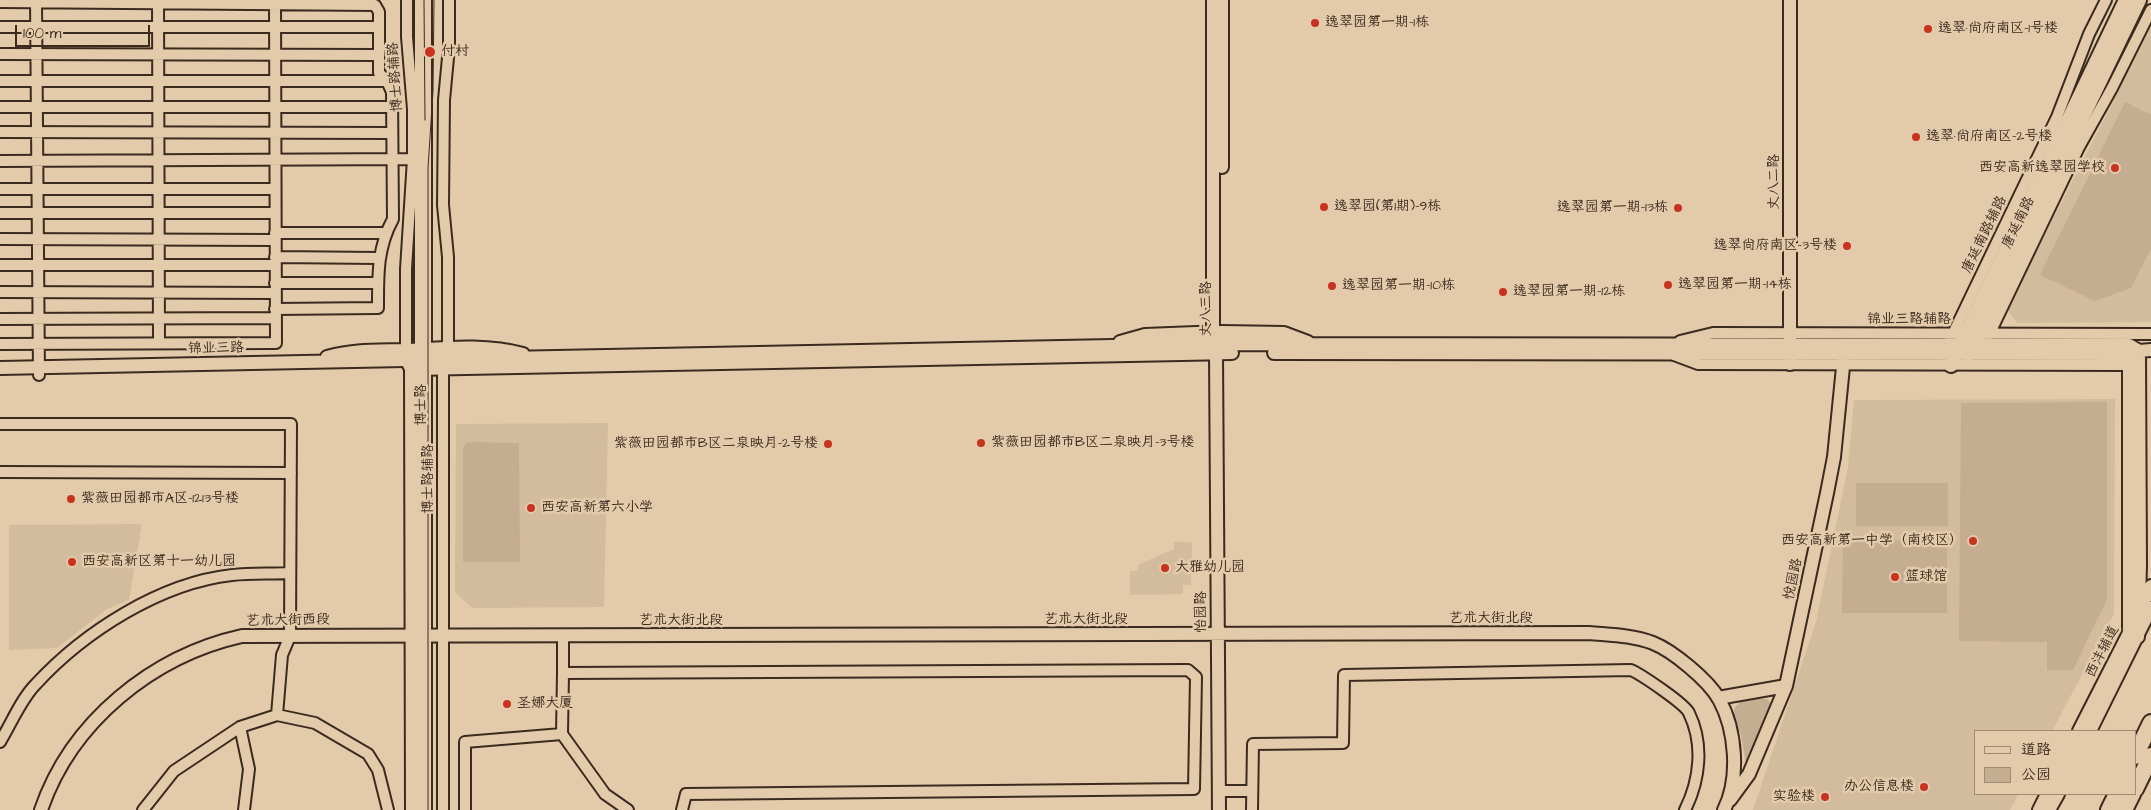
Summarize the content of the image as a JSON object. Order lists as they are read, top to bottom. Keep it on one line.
{"streets":{"main road":["唐延南路","博士路"],"street":["博士路辅路","丈八二路","唐延南路辅路","丈八三路","锦业三路辅路","锦业三路","悦园路","怡园路","艺术大街北段","艺术大街西段","西沣辅道"]},"crossings":[["博士路辅路","锦业三路"],["博士路辅路","博士路"],["丈八二路","锦业三路辅路"],["唐延南路","唐延南路辅路"],["唐延南路","锦业三路辅路"],["唐延南路辅路","锦业三路辅路"],["丈八三路","怡园路"],["锦业三路","博士路"],["博士路","艺术大街北段"],["博士路","艺术大街西段"],["怡园路","艺术大街北段"],["艺术大街北段","艺术大街西段"]],"places":["逸翠园第一期-1栋","逸翠·尚府南区-1号楼","付村","逸翠·尚府南区-2号楼","西安高新逸翠园学校","逸翠园(第1期)-9栋","逸翠园第一期-13栋","逸翠尚府南区-3号楼","逸翠园第一期-14栋","逸翠园第一期-10栋","逸翠园第一期-12栋","紫薇田园都市B区二泉映月-3号楼","紫薇田园都市B区二泉映月-2号楼","紫薇田园都市A区-1213号楼","西安高新第六小学","西安高新第一中学（南校区）","西安高新区第十一幼儿园","大雅幼儿园","篮球馆","圣娜大厦","办公信息楼","实验楼"],"legend":["道路","公园"],"scale_bar":"100 m"}
